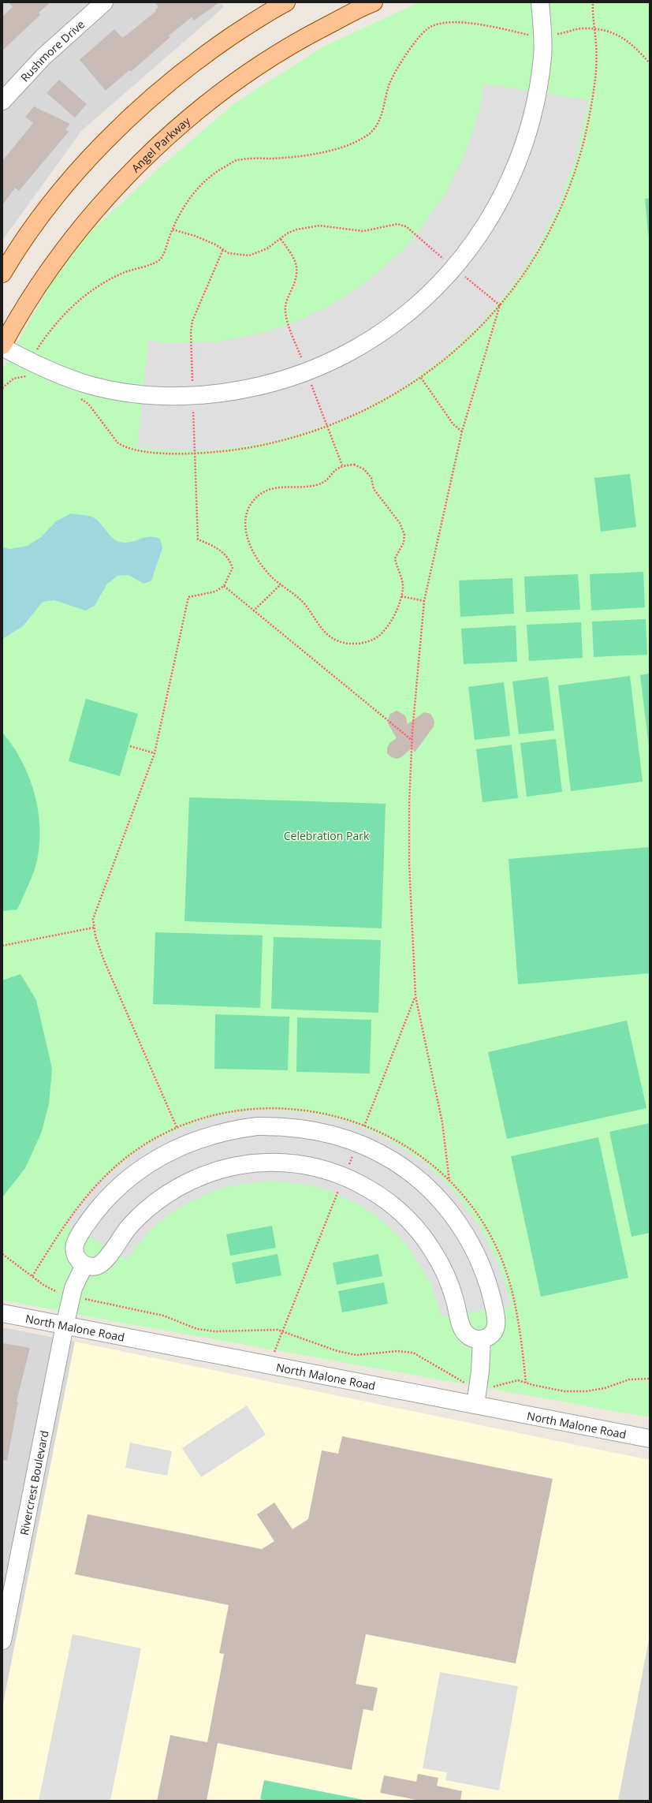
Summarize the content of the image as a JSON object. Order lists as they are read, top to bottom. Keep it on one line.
{"streets":{"main road":["Angel Parkway"],"street":["Rushmore Drive","North Malone Road","Rivercrest Boulevard"]},"crossings":[["North Malone Road","Rivercrest Boulevard"]],"parks":["Celebration Park"]}
